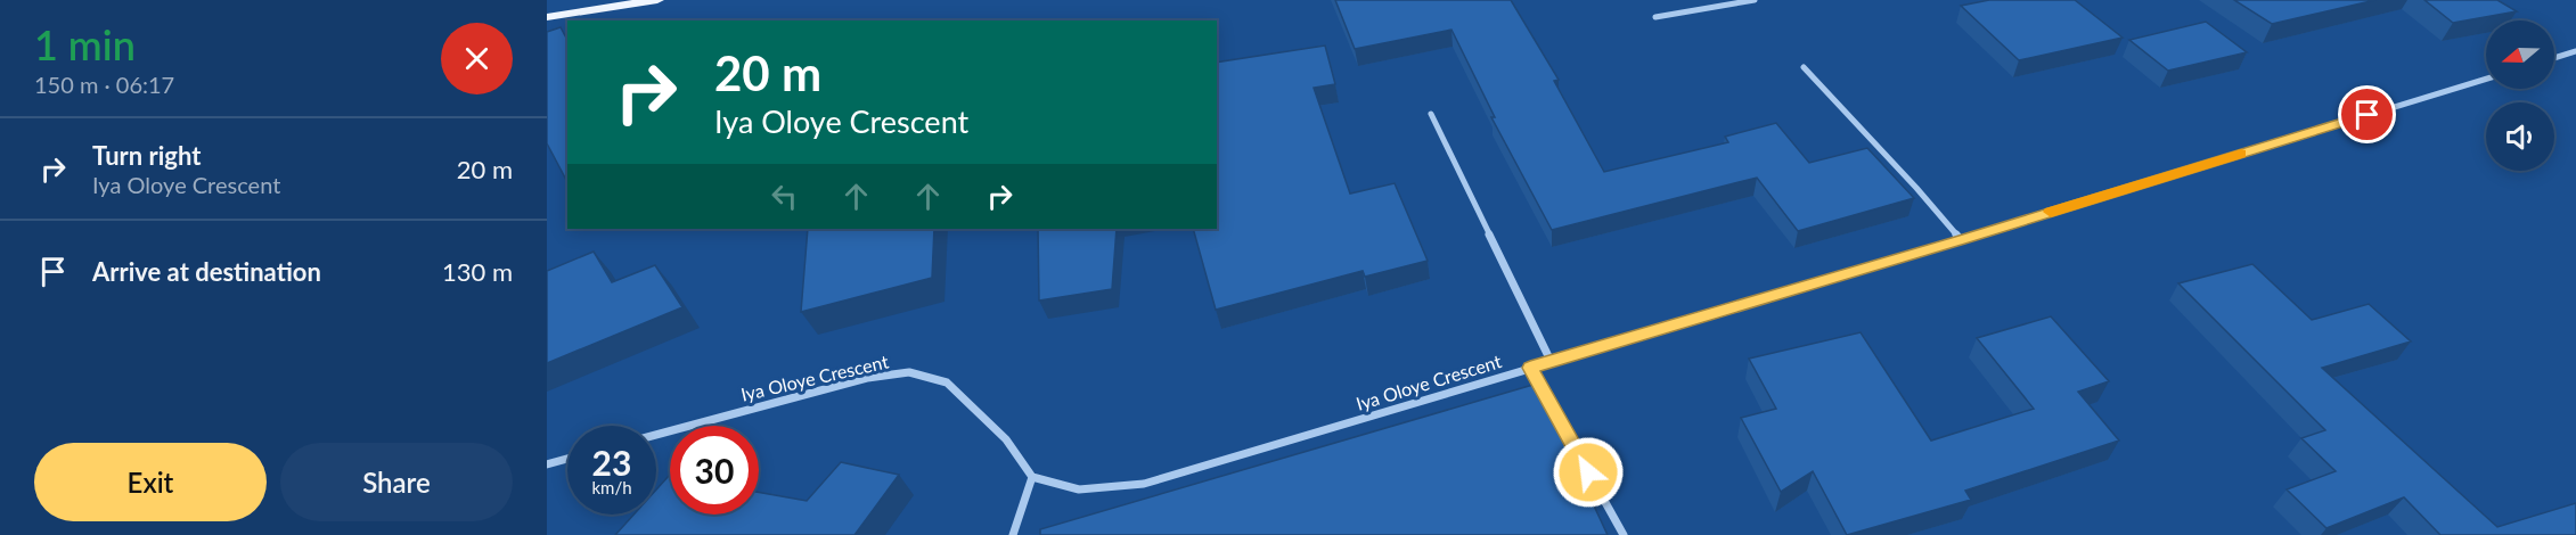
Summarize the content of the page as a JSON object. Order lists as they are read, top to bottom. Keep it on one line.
{"streets":{"street":["Iya Oloye Crescent"]},"north":"left","page":{"heading":["1 min","150 m · 06:17"],"turn":["20 m","Iya Oloye Crescent"],"list":[{"name":"Turn right","note":"Iya Oloye Crescent","value":"20 m"},{"name":"Arrive at destination","value":"130 m"}],"speed":"23 km/h","limit":"30","buttons":["Exit","Share"]}}
